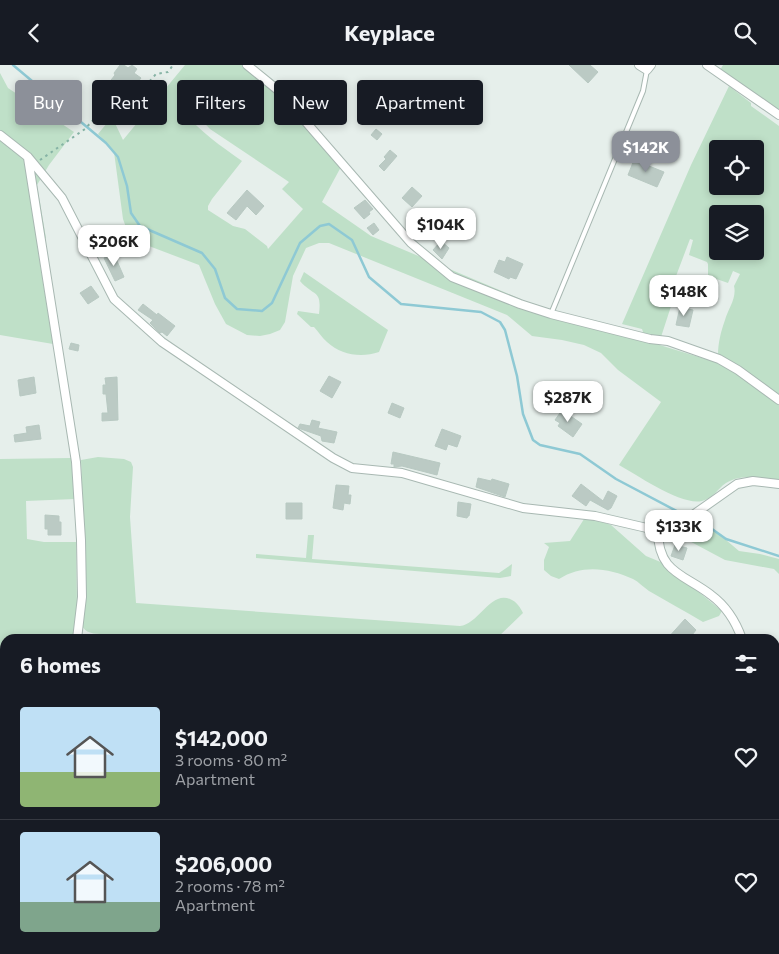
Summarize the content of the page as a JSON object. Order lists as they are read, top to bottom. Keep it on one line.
{"page":{"header":"Keyplace","chip":["Buy","Rent","Filters","New","Apartment"],"price":["$142K","$104K","$206K","$148K","$287K","$133K"],"heading":"6 homes","list":[{"name":"$142,000","note":"3 rooms · 80 m² · Apartment"},{"name":"$206,000","note":"2 rooms · 78 m² · Apartment"}]}}
